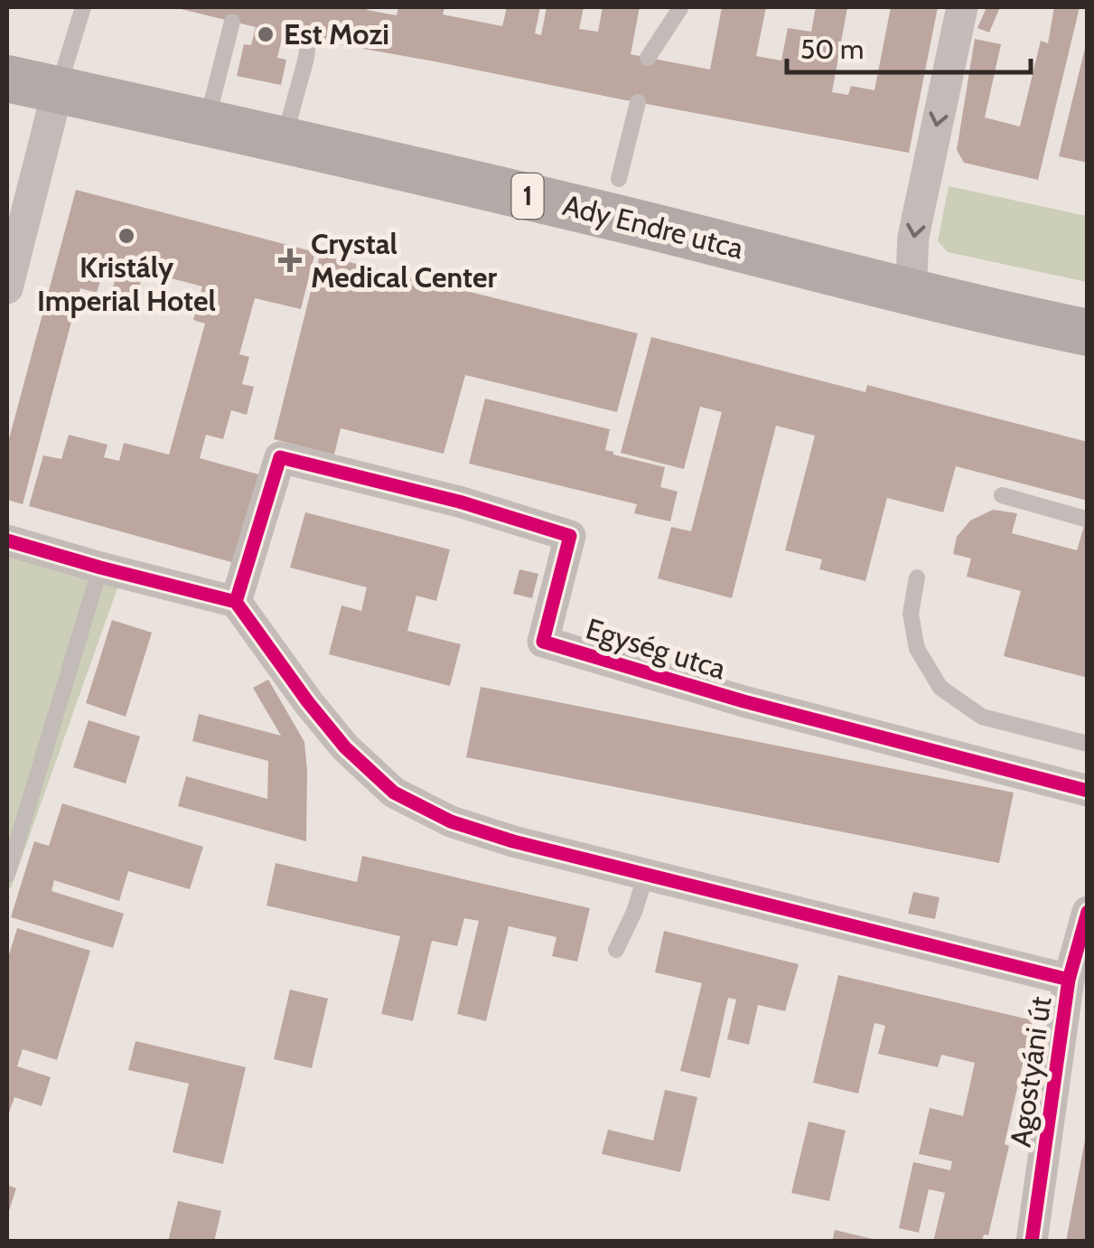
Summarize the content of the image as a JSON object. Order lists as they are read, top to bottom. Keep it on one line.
{"streets":{"main road":["1","Ady Endre utca"],"street":["Egység utca","Agostyáni út"]},"places":{"other":["Est Mozi","Kristály Imperial Hotel"],"health":["Crystal Medical Center"]},"scale_bar":"50 m"}
